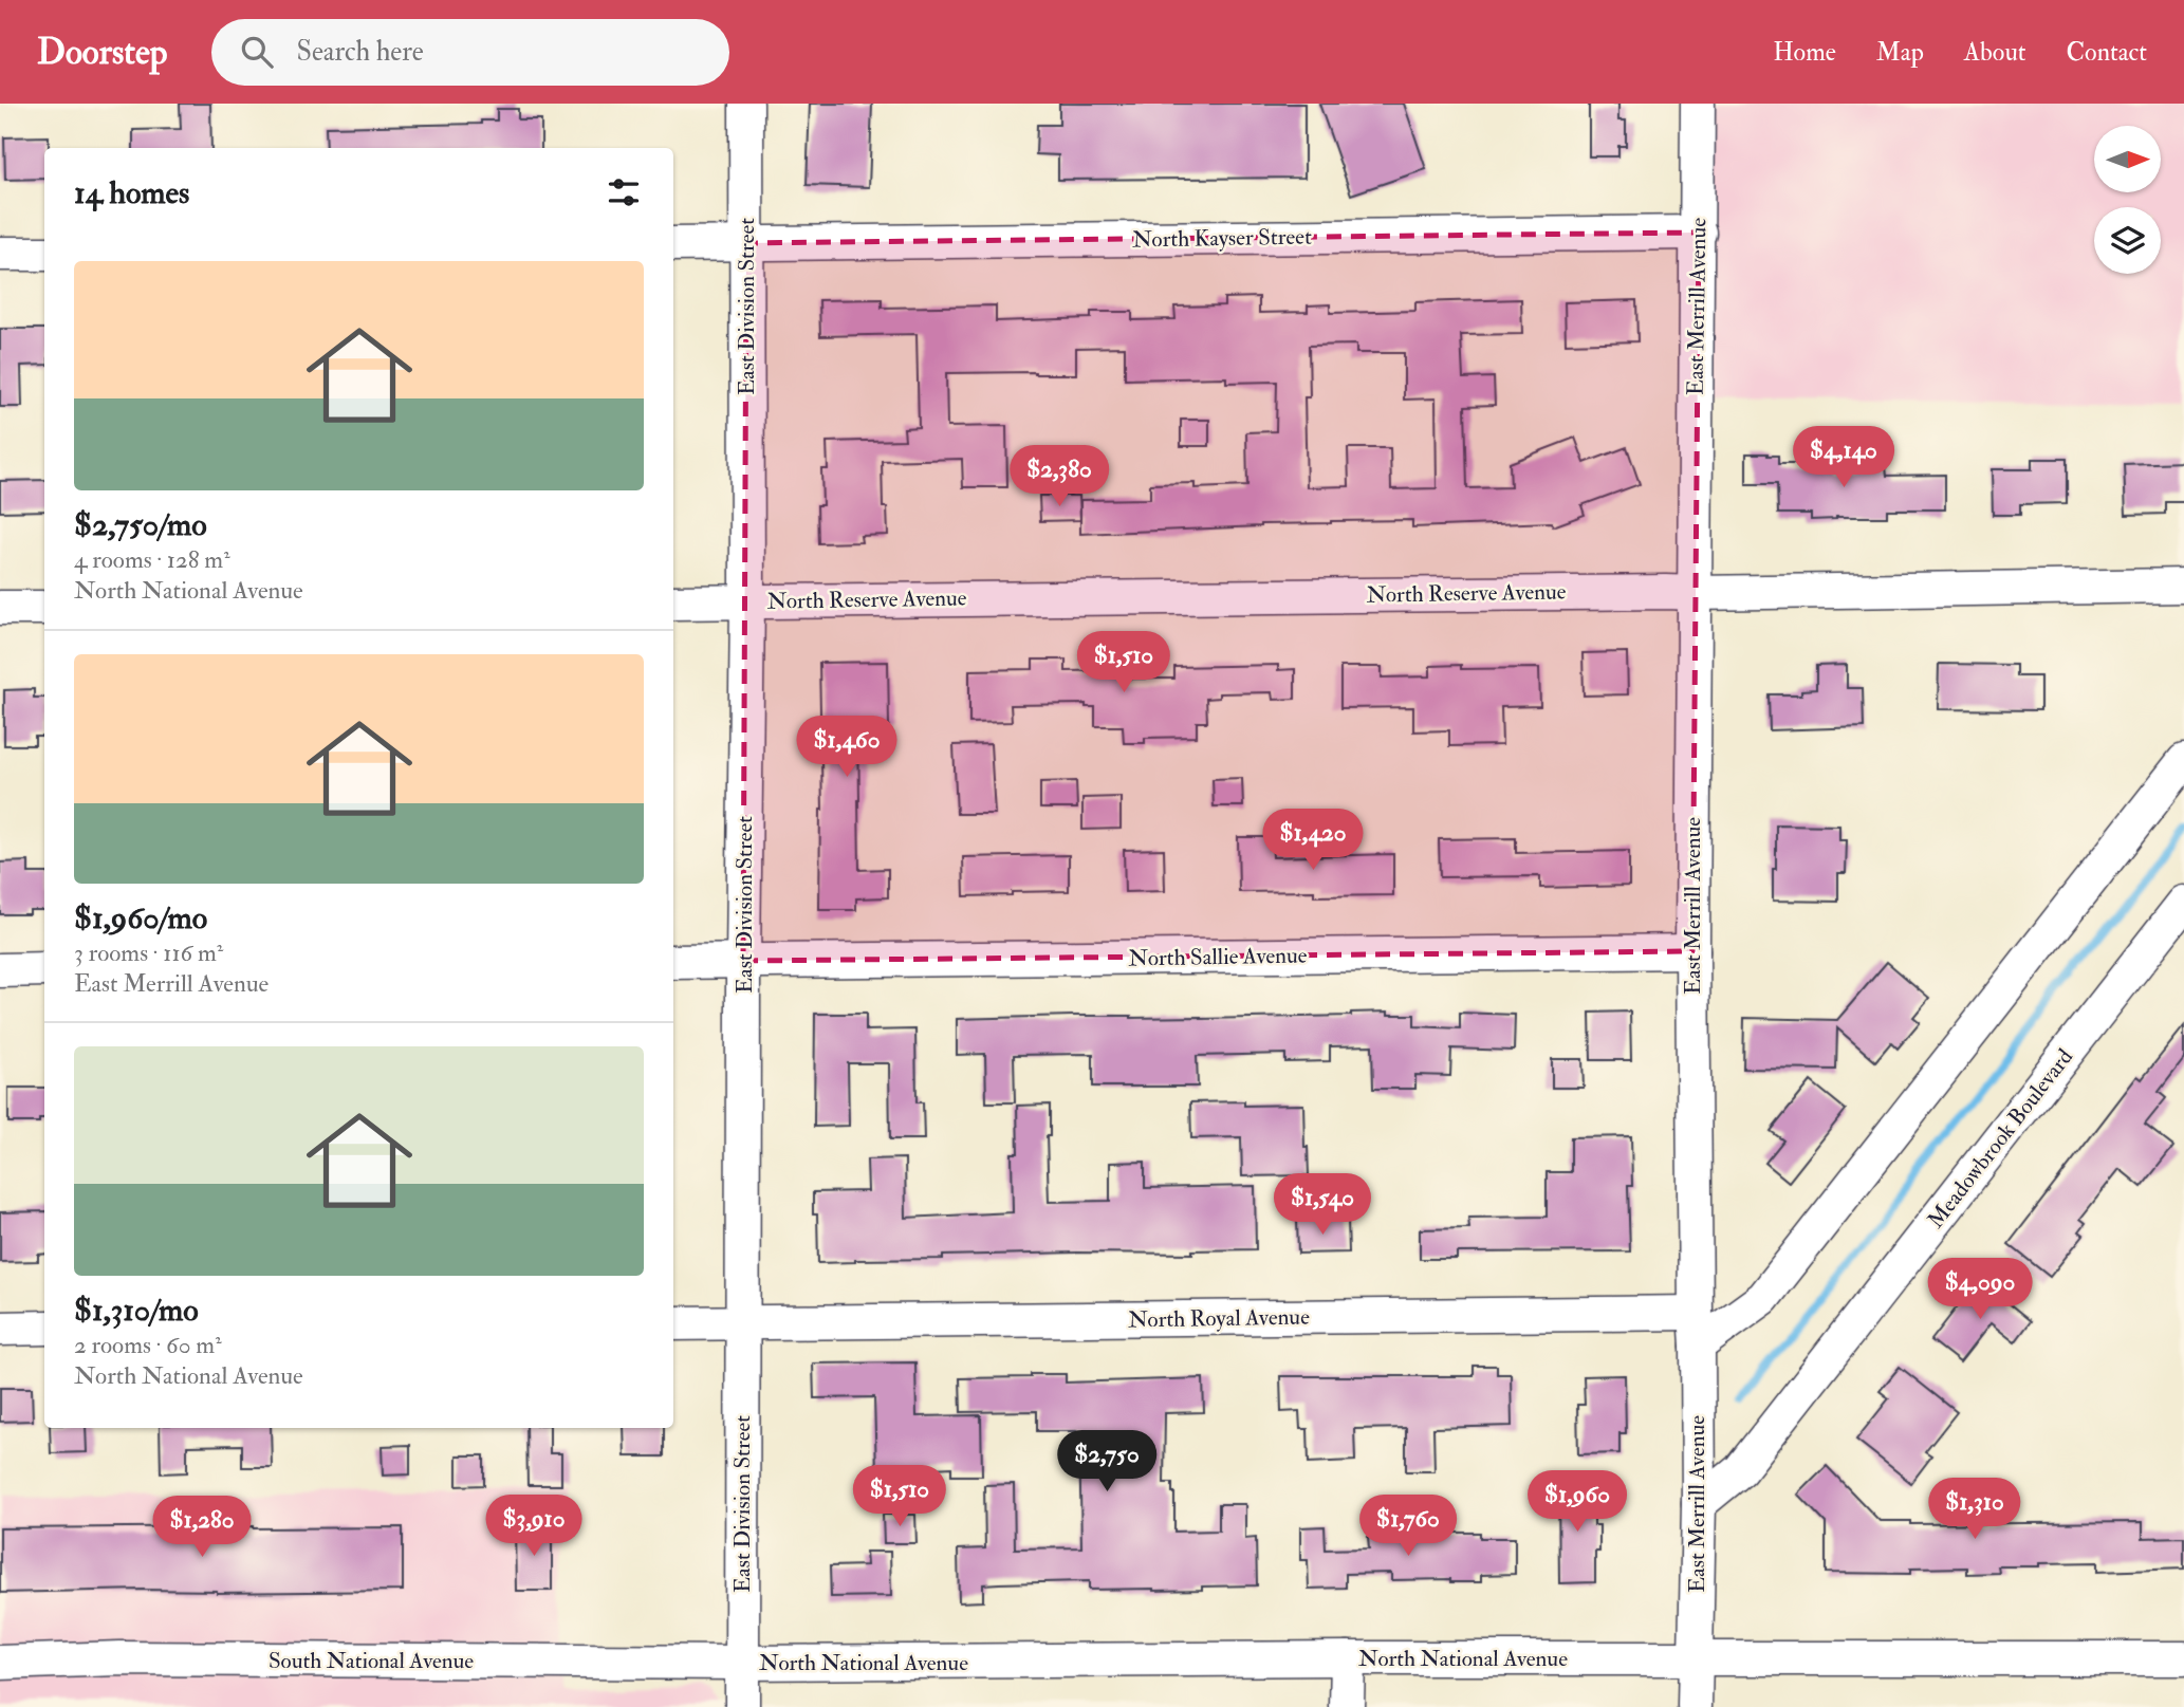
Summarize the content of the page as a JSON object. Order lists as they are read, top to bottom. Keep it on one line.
{"streets":{"street":["North Kayser Street","East Division Street","East Merrill Avenue","North Reserve Avenue","North Sallie Avenue","Meadowbrook Boulevard","North Royal Avenue","North National Avenue","South National Avenue"]},"crossings":[["North Kayser Street","East Division Street"],["North Kayser Street","East Merrill Avenue"],["East Division Street","North Reserve Avenue"],["East Division Street","North Sallie Avenue"],["East Division Street","North Royal Avenue"],["East Division Street","North National Avenue"],["East Division Street","South National Avenue"],["East Merrill Avenue","North Reserve Avenue"],["East Merrill Avenue","North Sallie Avenue"],["East Merrill Avenue","Meadowbrook Boulevard"],["East Merrill Avenue","North Royal Avenue"],["East Merrill Avenue","North National Avenue"],["North National Avenue","South National Avenue"]],"north":"right","page":{"header":"Doorstep","search":"Search here","nav":["Home","Map","About","Contact"],"heading":"14 homes","list":[{"name":"$2,750/mo","note":"4 rooms · 128 m² · North National Avenue"},{"name":"$1,960/mo","note":"3 rooms · 116 m² · East Merrill Avenue"},{"name":"$1,310/mo","note":"2 rooms · 60 m² · North National Avenue"}],"price":["$4,140","$2,380","$1,510","$1,460","$1,420","$1,540","$4,090","$2,750","$1,510","$1,960","$1,310","$3,910","$1,760","$1,280"]}}
